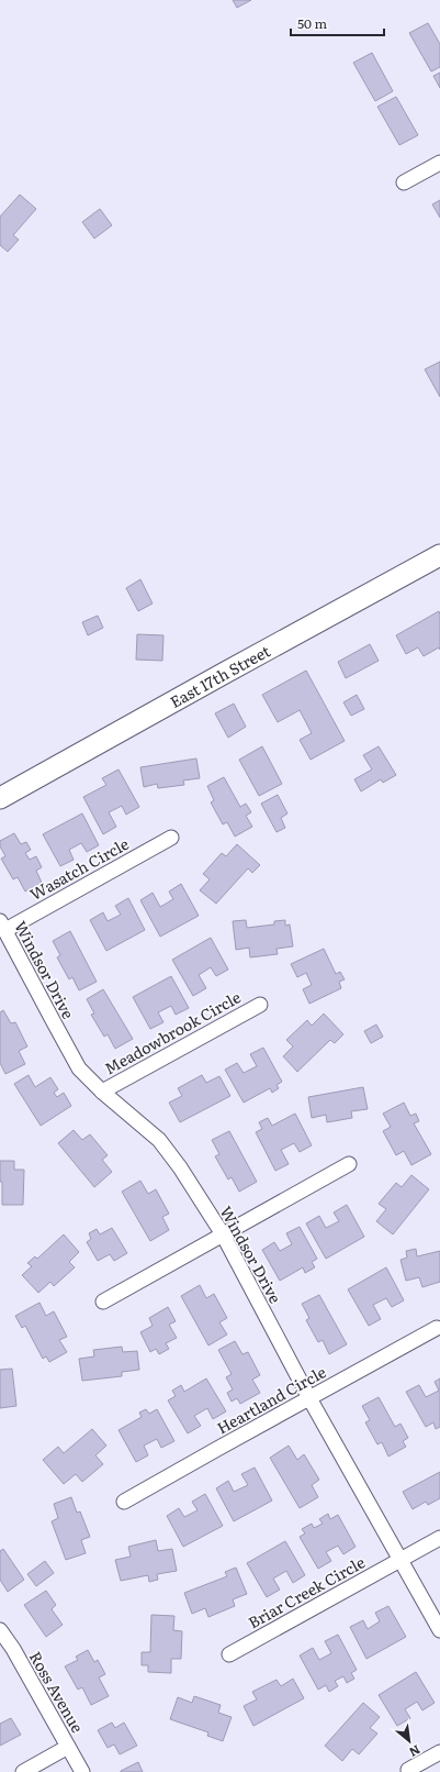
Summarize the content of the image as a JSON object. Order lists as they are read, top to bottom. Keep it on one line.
{"streets":{"main road":["East 17th Street"],"street":["Wasatch Circle","Windsor Drive","Meadowbrook Circle","Heartland Circle","Briar Creek Circle","Ross Avenue"]},"crossings":[["Wasatch Circle","Windsor Drive"],["Windsor Drive","Meadowbrook Circle"],["Windsor Drive","Heartland Circle"],["Windsor Drive","Briar Creek Circle"]],"scale_bar":"50 m","north":"bottom right"}
